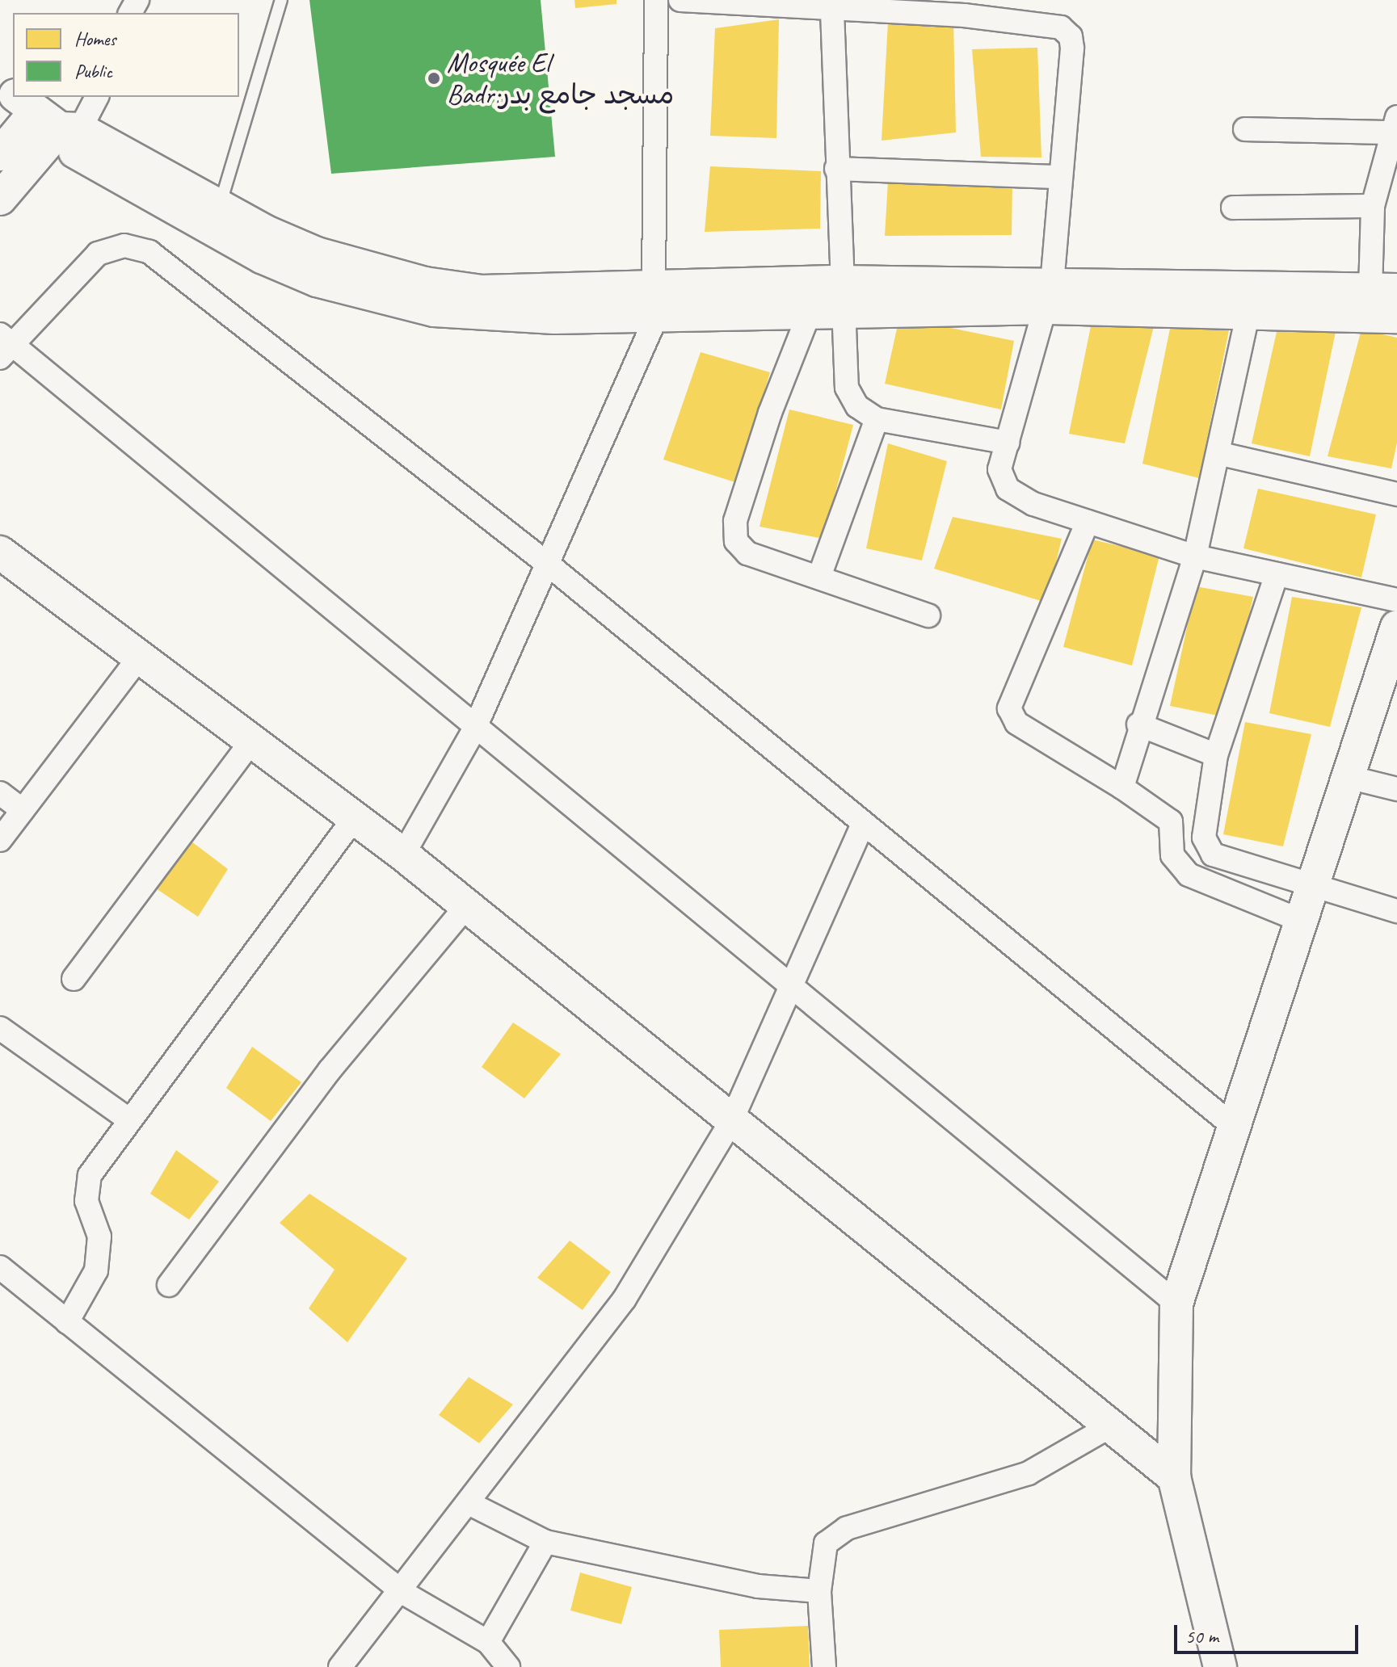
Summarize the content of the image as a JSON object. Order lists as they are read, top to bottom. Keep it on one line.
{"places":["Mosquée El Badr;مسجد جامع بدر"],"legend":["Homes","Public"],"scale_bar":"50 m"}
